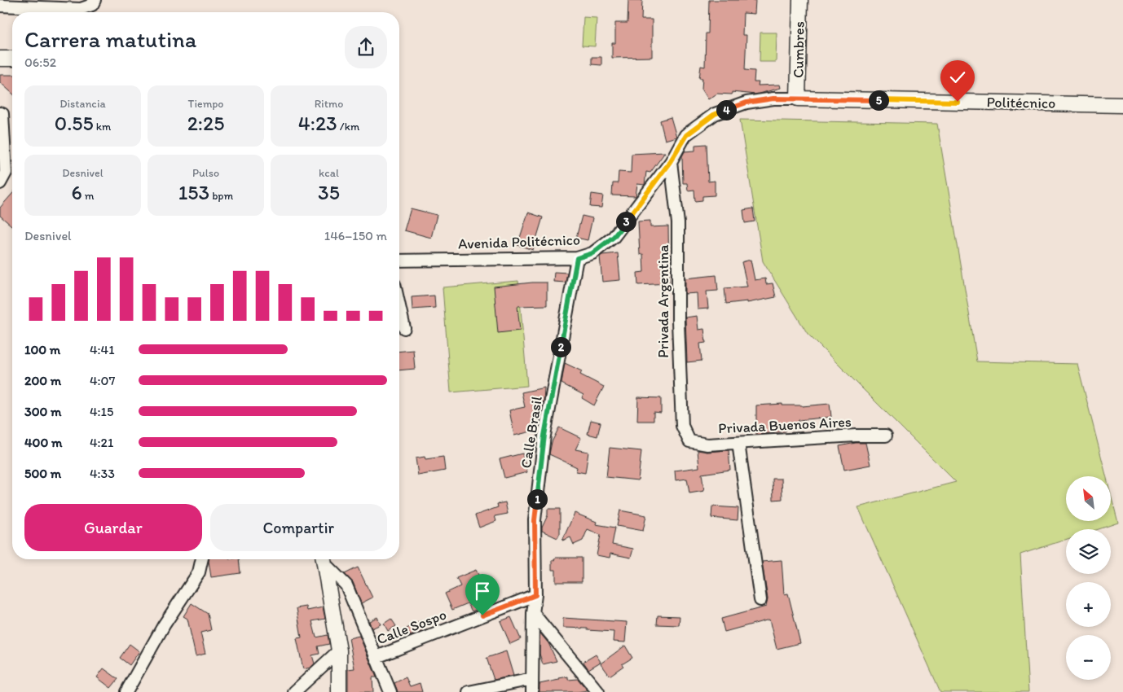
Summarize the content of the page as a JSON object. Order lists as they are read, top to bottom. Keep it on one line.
{"streets":{"street":["Cumbres","Politécnico","Avenida Politécnico","Privada Argentina","Privada Buenos Aires","Calle Brasil","Calle Sospo"]},"crossings":[["Cumbres","Politécnico"],["Cumbres","Avenida Politécnico"],["Politécnico","Avenida Politécnico"],["Avenida Politécnico","Privada Argentina"],["Avenida Politécnico","Calle Brasil"],["Privada Argentina","Privada Buenos Aires"],["Calle Brasil","Calle Sospo"]],"north":"top left","page":{"heading":["Carrera matutina","06:52"],"stats":[["Distancia","0.55 km"],["Tiempo","2:25"],["Ritmo","4:23 /km"],["Desnivel","6 m"],["Pulso","153 bpm"],["kcal","35"]],"pins":["5","4","3","2","1"],"chart":["Desnivel","146–150 m"],"list":[{"name":"100 m","note":"4:41"},{"name":"200 m","note":"4:07"},{"name":"300 m","note":"4:15"},{"name":"400 m","note":"4:21"},{"name":"500 m","note":"4:33"}],"map_buttons":["+","−"],"buttons":["Guardar","Compartir"]}}
